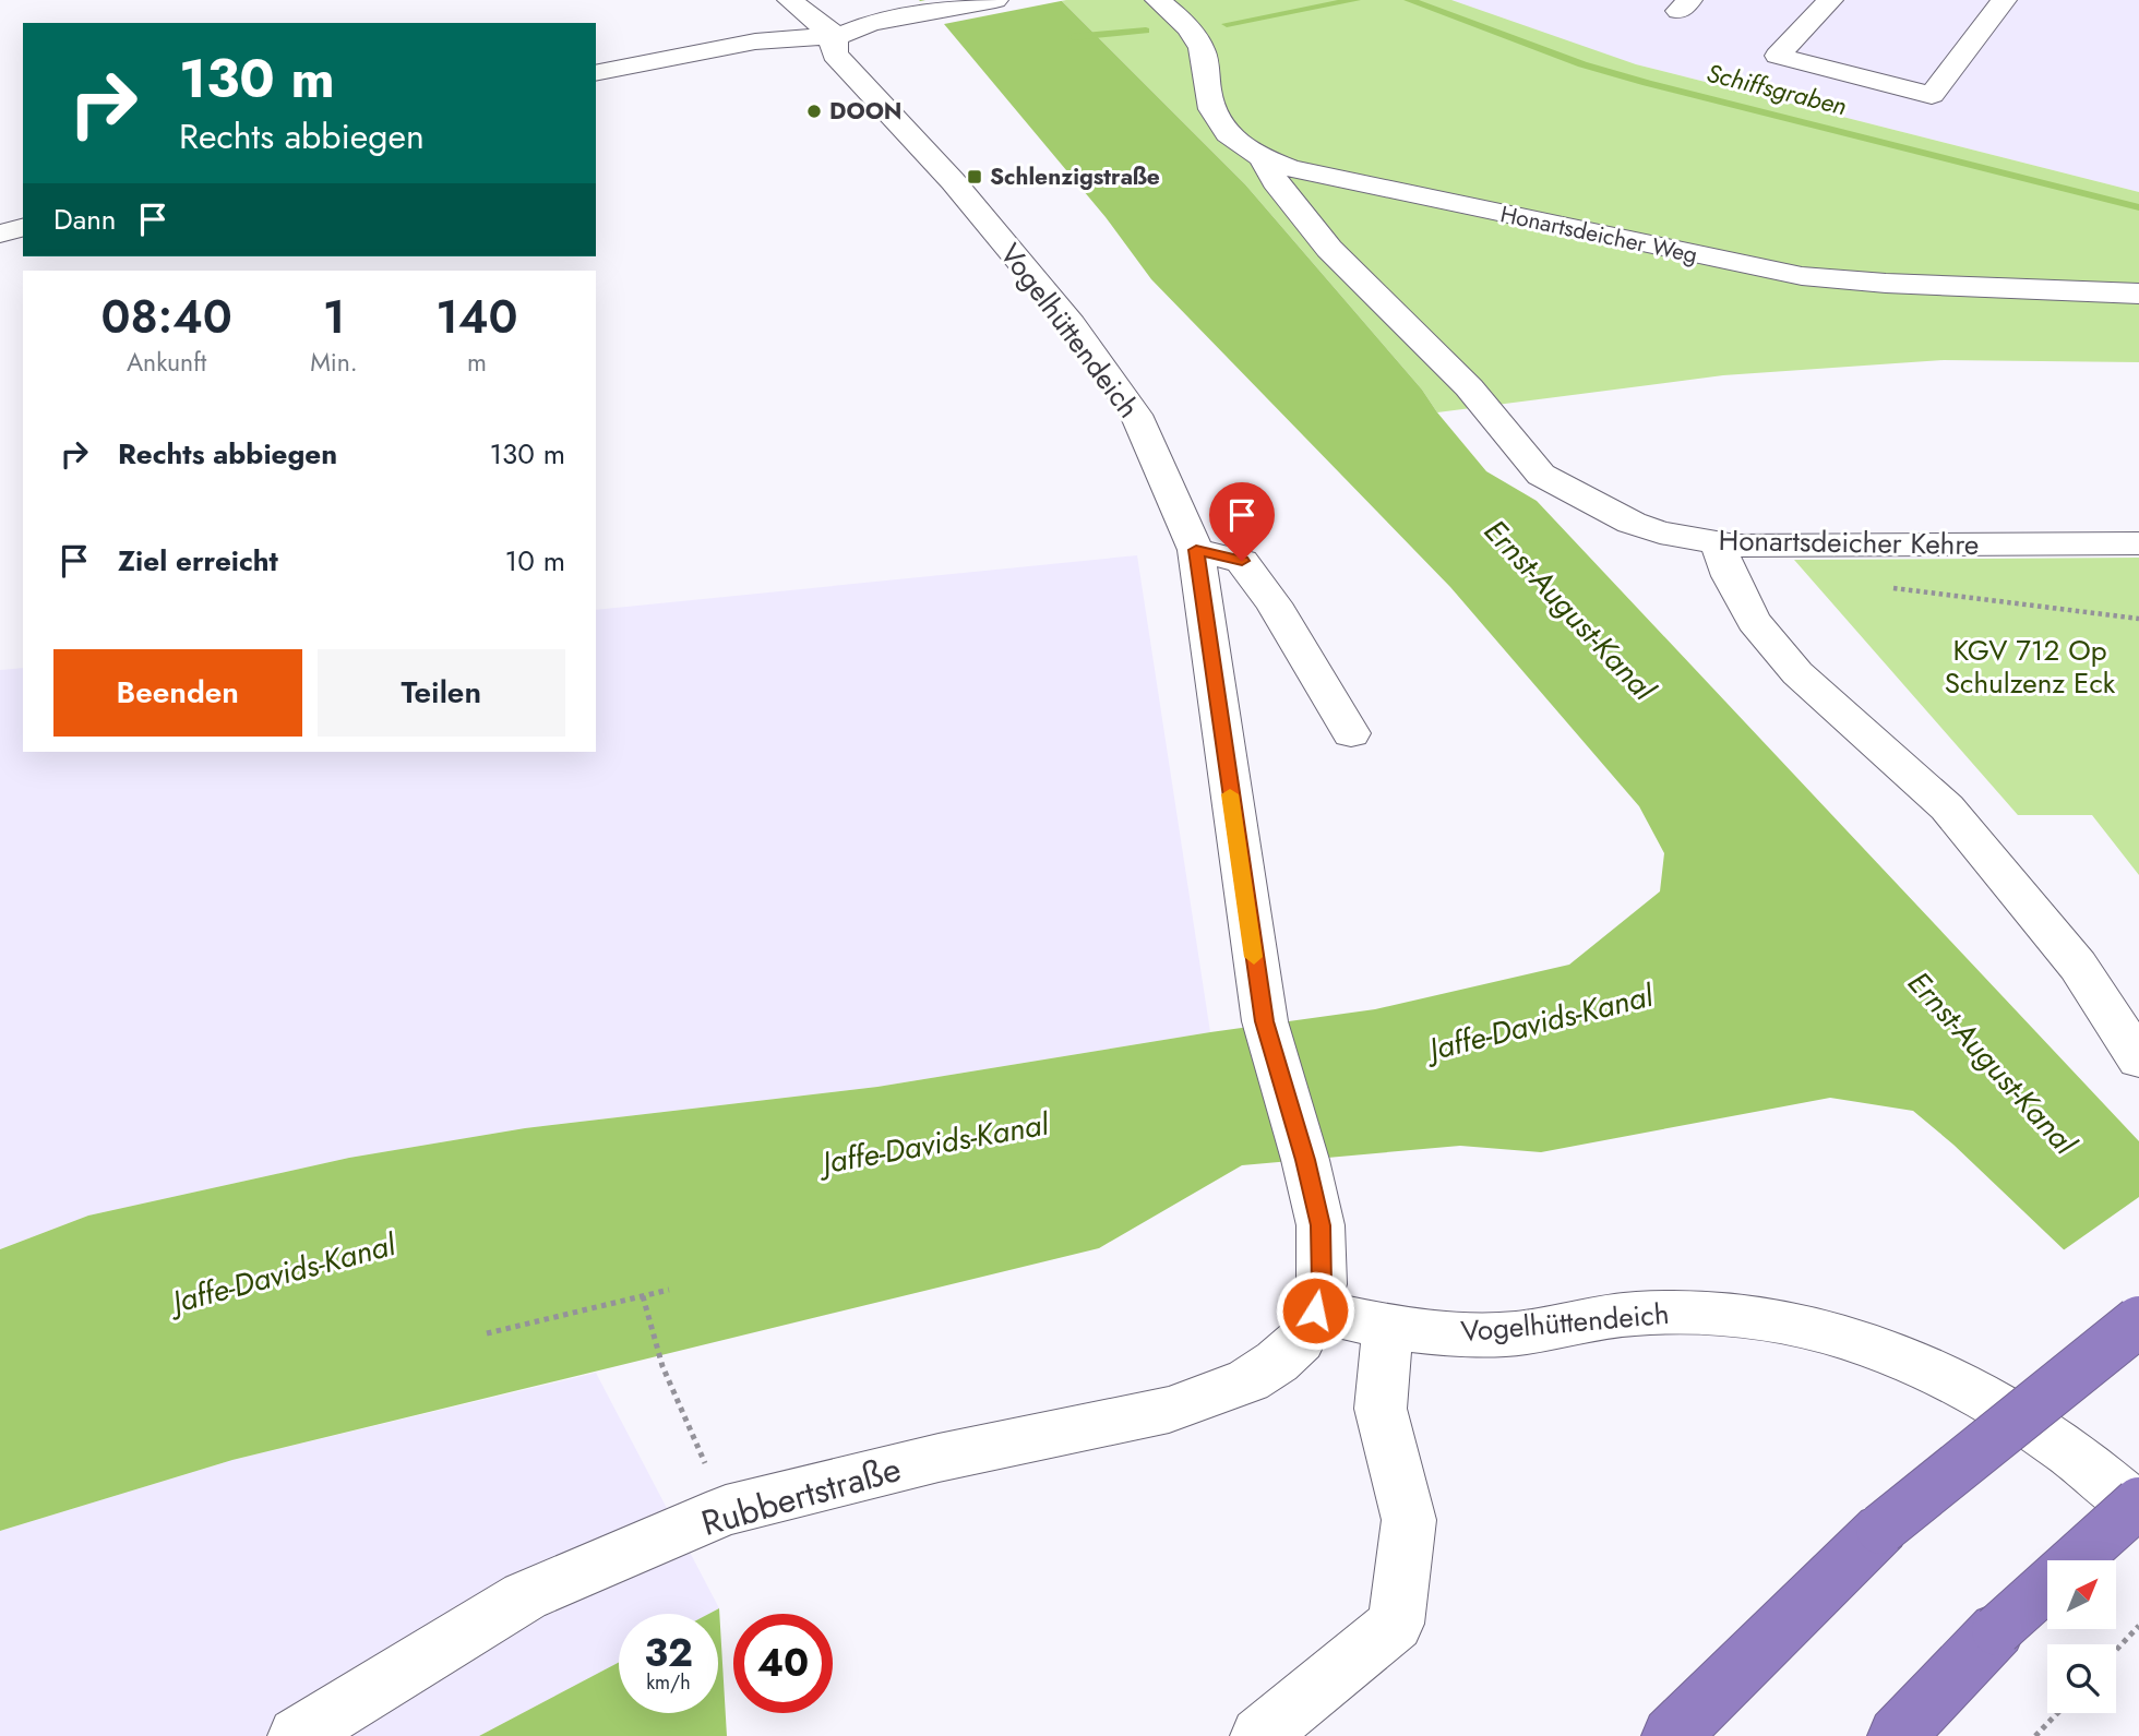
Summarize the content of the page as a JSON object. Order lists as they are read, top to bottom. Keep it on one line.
{"streets":{"street":["Honartsdeicher Weg","Vogelhüttendeich","Honartsdeicher Kehre","Rubbertstraße"]},"crossings":[["Honartsdeicher Weg","Honartsdeicher Kehre"],["Vogelhüttendeich","Rubbertstraße"]],"water":["Schiffsgraben","Ernst-August-Kanal","Jaffe-Davids-Kanal"],"parks":["KGV 712 Op Schulzenz Eck"],"places":{"other":["DOON"],"transit":["Schlenzigstraße"]},"north":"top right","page":{"turn":["130 m","Rechts abbiegen"],"then":"Dann","eta":["08:40","Ankunft","1","Min.","140","m"],"list":[{"name":"Rechts abbiegen","value":"130 m"},{"name":"Ziel erreicht","value":"10 m"}],"buttons":["Beenden","Teilen"],"speed":"32 km/h","limit":"40"}}
